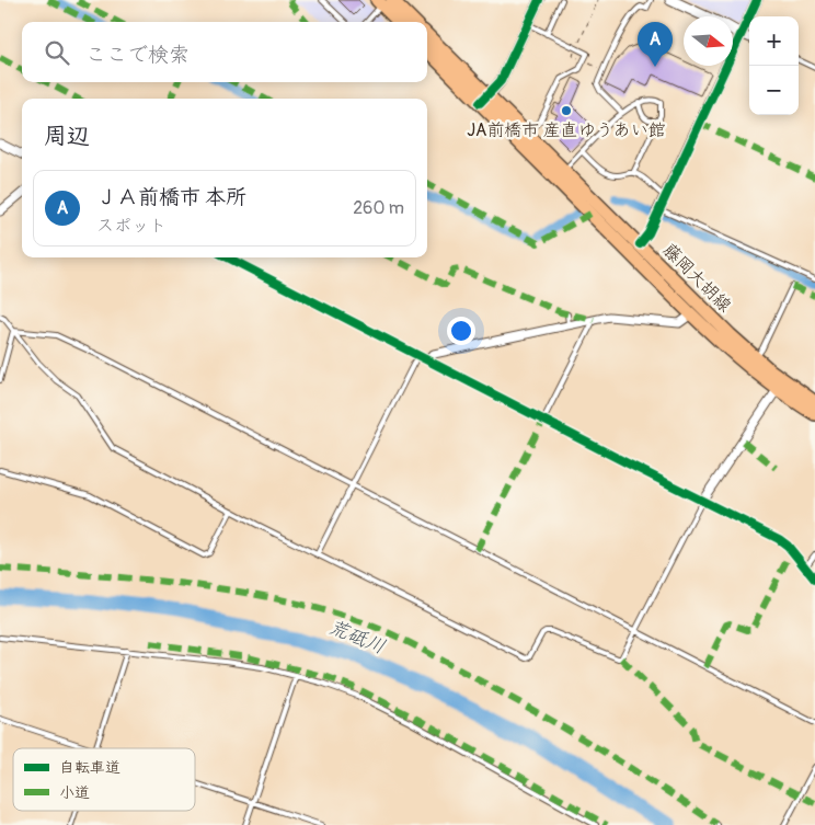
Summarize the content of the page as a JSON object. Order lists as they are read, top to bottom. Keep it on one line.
{"streets":{"main road":["藤岡大胡線"]},"water":["荒砥川"],"places":["JA前橋市 産直ゆうあい館"],"legend":["自転車道","小道"],"north":"right","page":{"map_buttons":["+","−"],"pins":"A","search":"ここで検索","heading":"周辺","list":[{"mark":"A","name":"ＪＡ前橋市 本所","note":"スポット","value":"260 m"}]}}
